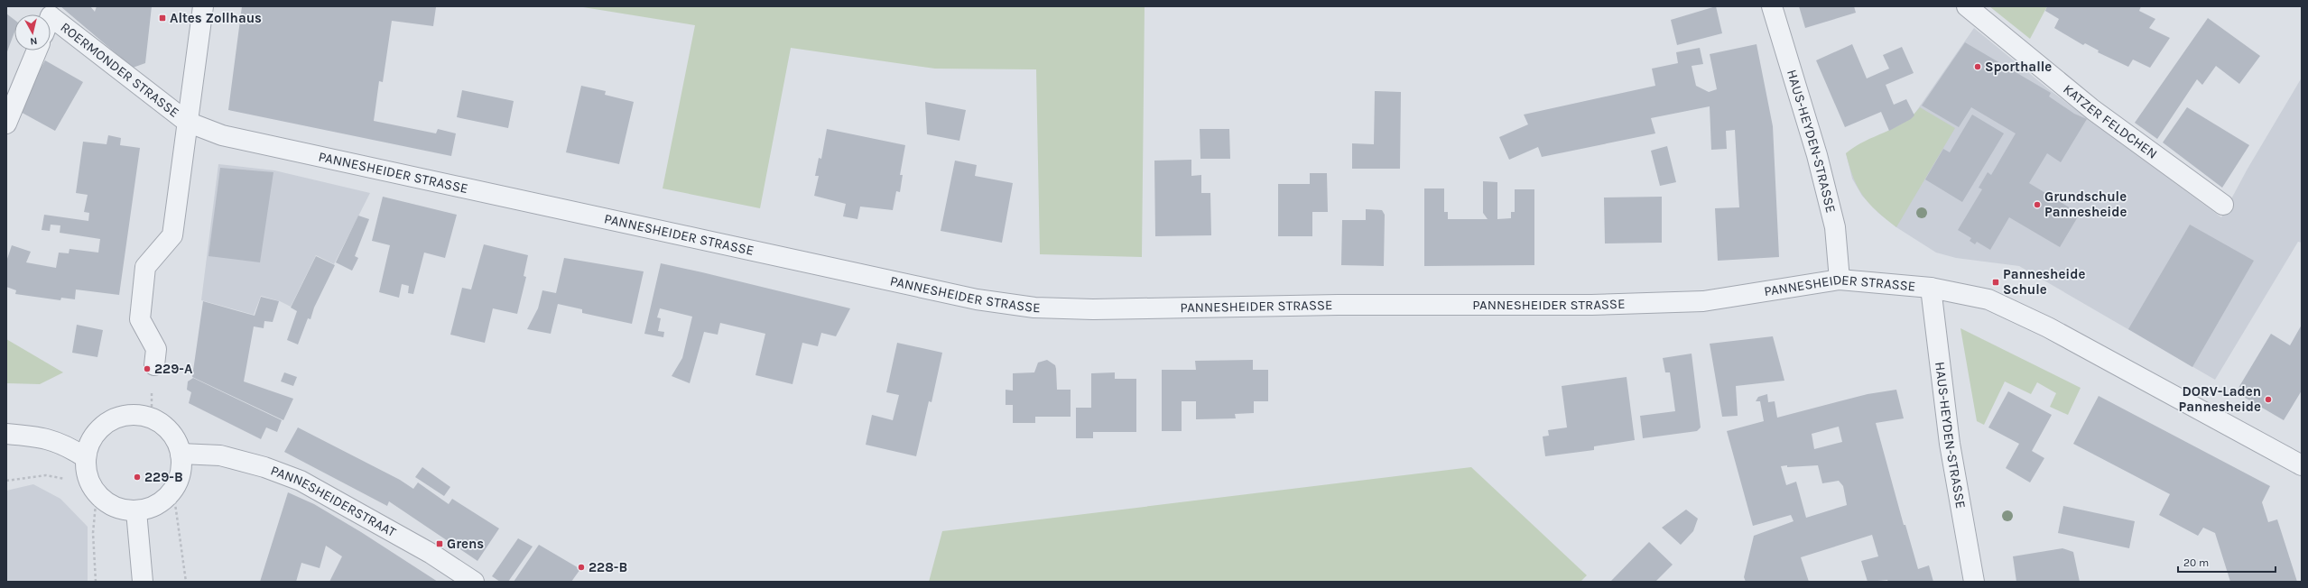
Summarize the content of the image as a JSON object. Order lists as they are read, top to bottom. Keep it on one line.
{"streets":{"street":["ROERMONDER STRASSE","KATZER FELDCHEN","HAUS-HEYDEN-STRASSE","PANNESHEIDER STRASSE","PANNESHEIDERSTRAAT"]},"crossings":[["ROERMONDER STRASSE","PANNESHEIDER STRASSE"],["HAUS-HEYDEN-STRASSE","PANNESHEIDER STRASSE"]],"places":{"transit":["Altes Zollhaus","Pannesheide Schule","Grens"],"other":["Sporthalle","Grundschule Pannesheide","229-A","DORV-Laden Pannesheide","229-B","228-B"]},"scale_bar":"20 m","north":"bottom"}
